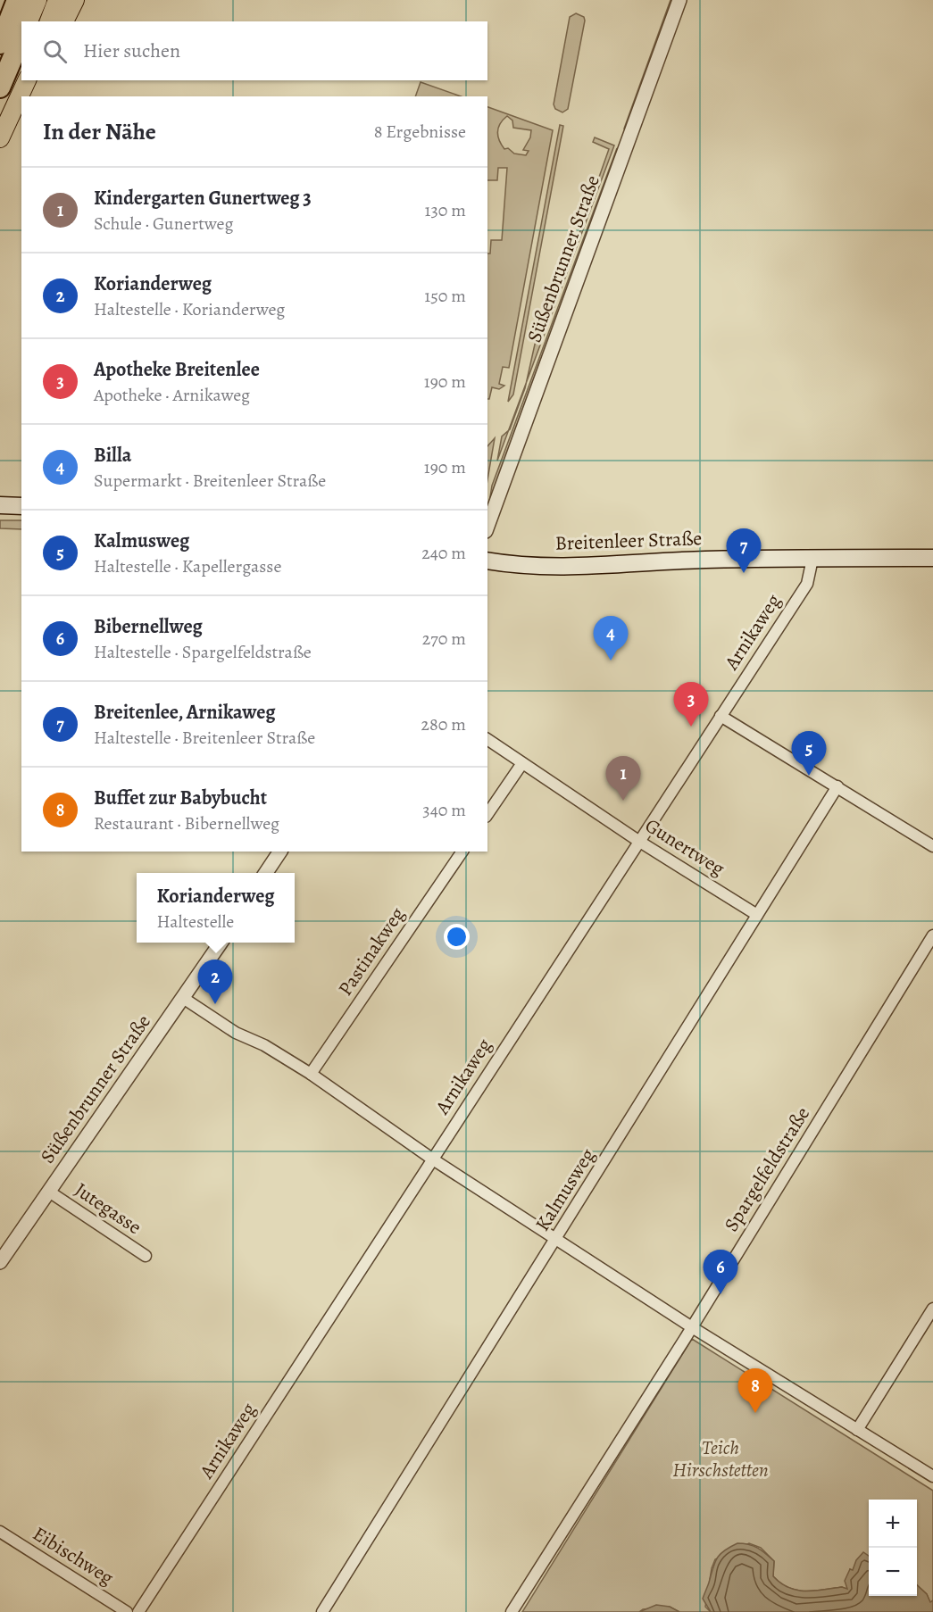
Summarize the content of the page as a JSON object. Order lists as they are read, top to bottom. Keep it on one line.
{"streets":{"main road":["Breitenleer Straße"],"street":["Süßenbrunner Straße","Arnikaweg","Gunertweg","Pastinakweg","Spargelfeldstraße","Kalmusweg","Jutegasse","Eibischweg"]},"crossings":[["Süßenbrunner Straße","Jutegasse"],["Breitenleer Straße","Arnikaweg"],["Arnikaweg","Gunertweg"],["Gunertweg","Kalmusweg"]],"parks":["Teich Hirschstetten"],"page":{"search":"Hier suchen","heading":["In der Nähe","8 Ergebnisse"],"list":[{"mark":"1","name":"Kindergarten Gunertweg 3","note":"Schule · Gunertweg","value":"130 m"},{"mark":"2","name":"Korianderweg","note":"Haltestelle · Korianderweg","value":"150 m"},{"mark":"3","name":"Apotheke Breitenlee","note":"Apotheke · Arnikaweg","value":"190 m"},{"mark":"4","name":"Billa","note":"Supermarkt · Breitenleer Straße","value":"190 m"},{"mark":"5","name":"Kalmusweg","note":"Haltestelle · Kapellergasse","value":"240 m"},{"mark":"6","name":"Bibernellweg","note":"Haltestelle · Spargelfeldstraße","value":"270 m"},{"mark":"7","name":"Breitenlee, Arnikaweg","note":"Haltestelle · Breitenleer Straße","value":"280 m"},{"mark":"8","name":"Buffet zur Babybucht","note":"Restaurant · Bibernellweg","value":"340 m"}],"pins":["7","4","3","5","1","2","6","8"],"popup":["Korianderweg","Haltestelle"],"map_buttons":["+","−"]}}
